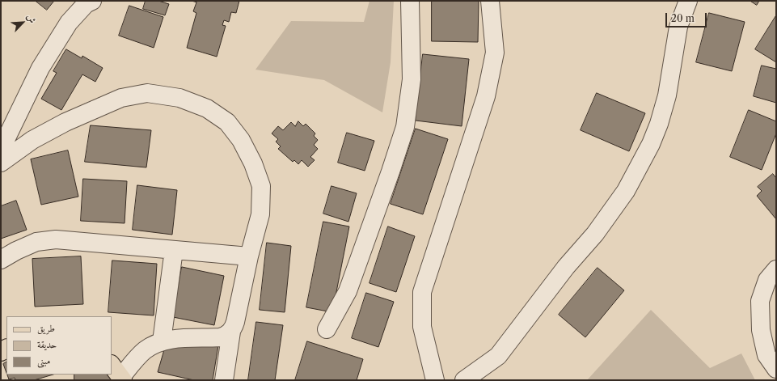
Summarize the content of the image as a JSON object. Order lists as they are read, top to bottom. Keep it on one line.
{"legend":["طريق","حديقة","مبنى"],"scale_bar":"20 m","north":"top right"}
